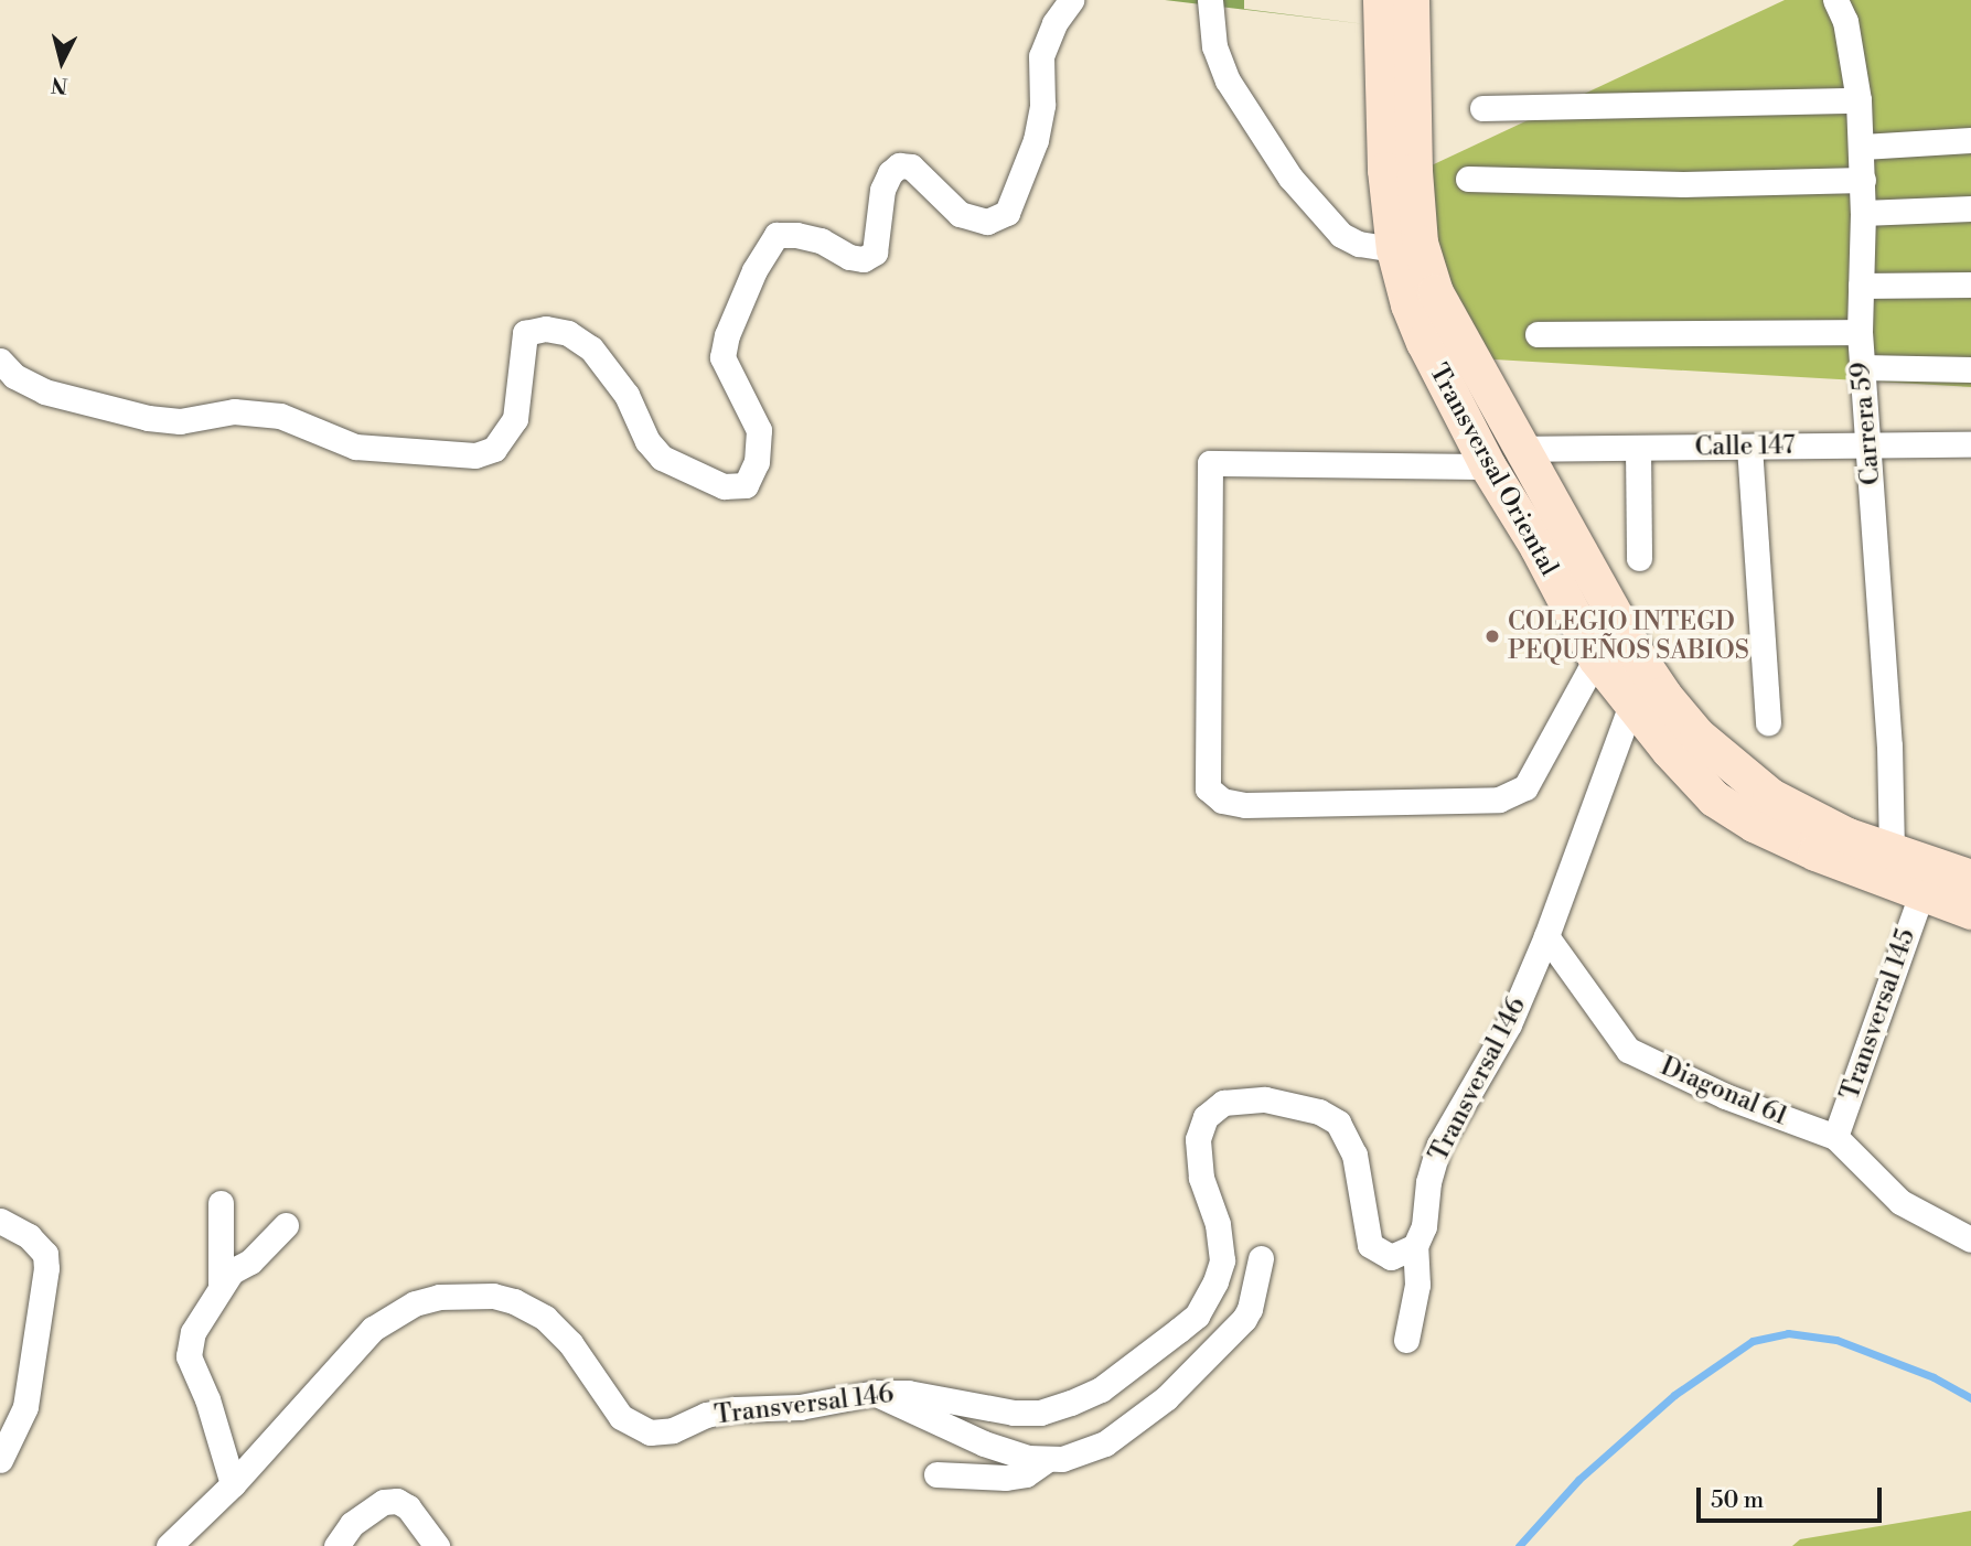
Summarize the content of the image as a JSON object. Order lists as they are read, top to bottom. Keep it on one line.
{"streets":{"main road":["Transversal Oriental"],"street":["Carrera 59","Calle 147","Transversal 145","Transversal 146","Diagonal 61"]},"crossings":[["Carrera 59","Calle 147"],["Carrera 59","Transversal Oriental"],["Calle 147","Transversal Oriental"],["Transversal Oriental","Transversal 145"],["Transversal Oriental","Transversal 146"],["Transversal 145","Diagonal 61"],["Transversal 146","Diagonal 61"]],"places":["COLEGIO INTEGD PEQUEÑOS SABIOS"],"scale_bar":"50 m","north":"bottom"}
